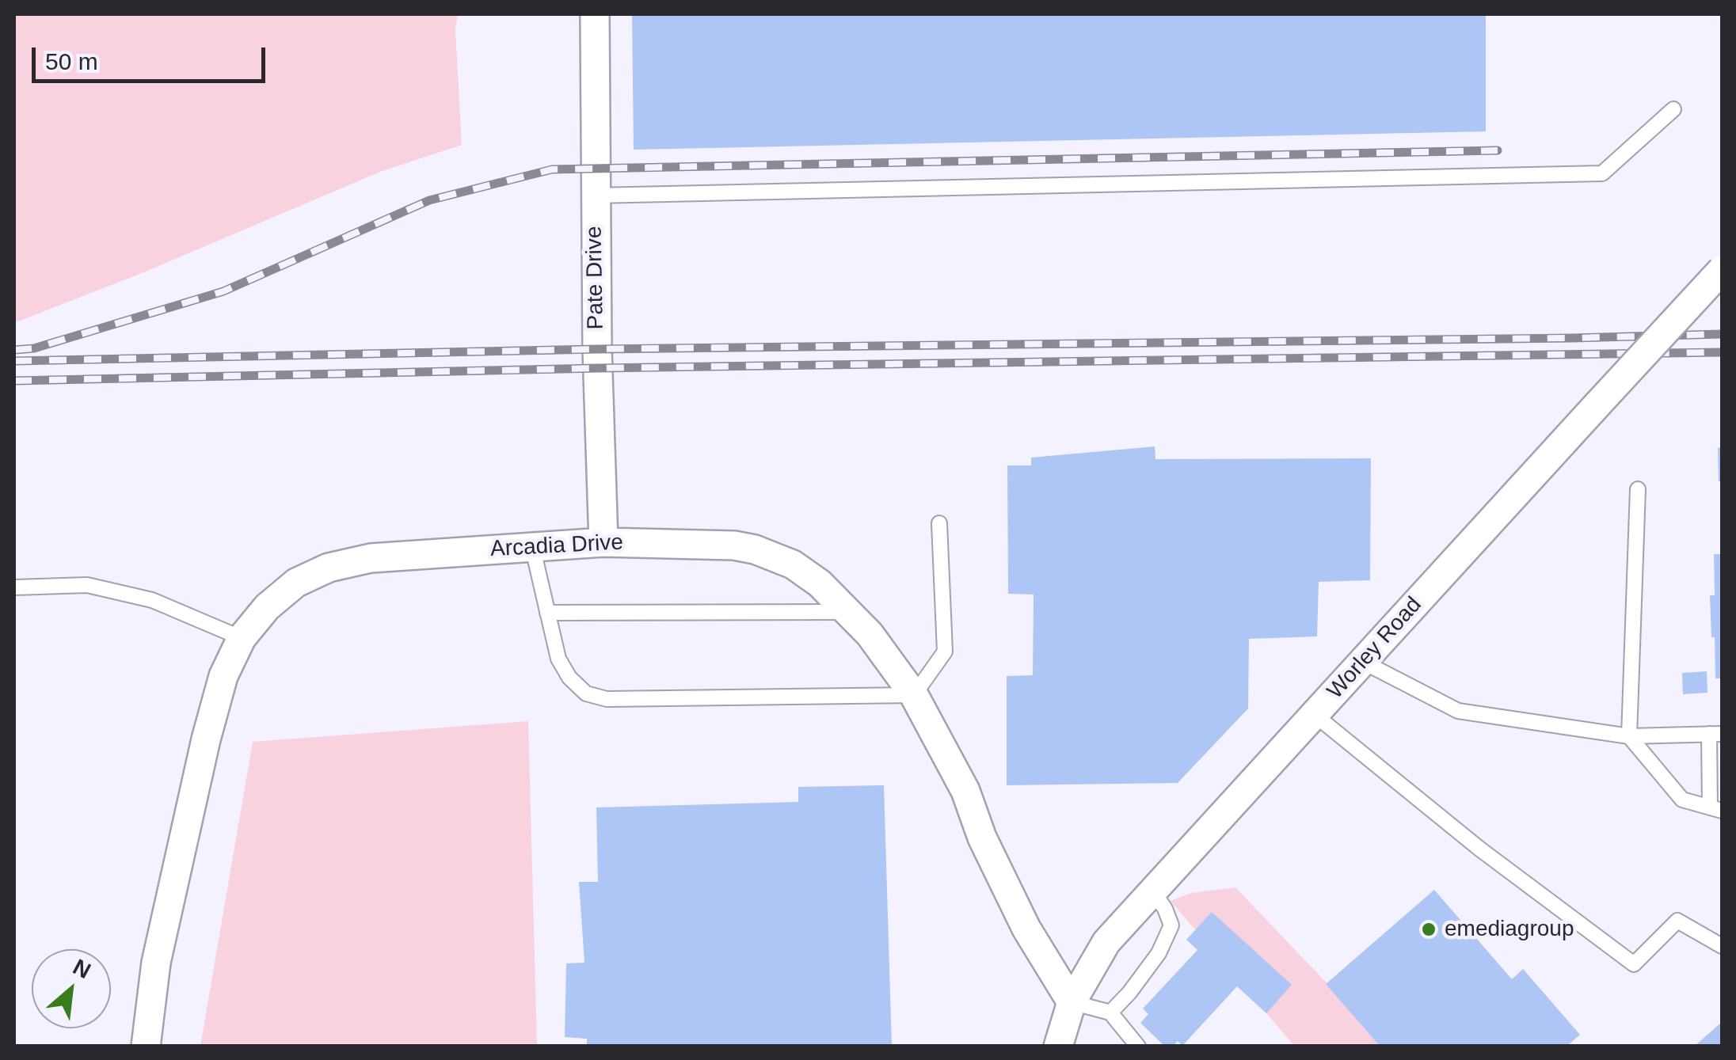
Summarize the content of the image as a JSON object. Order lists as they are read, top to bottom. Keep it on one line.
{"streets":{"street":["Pate Drive","Arcadia Drive","Worley Road"]},"crossings":[["Pate Drive","Arcadia Drive"],["Arcadia Drive","Worley Road"]],"places":["emediagroup"],"scale_bar":"50 m","north":"top right"}
